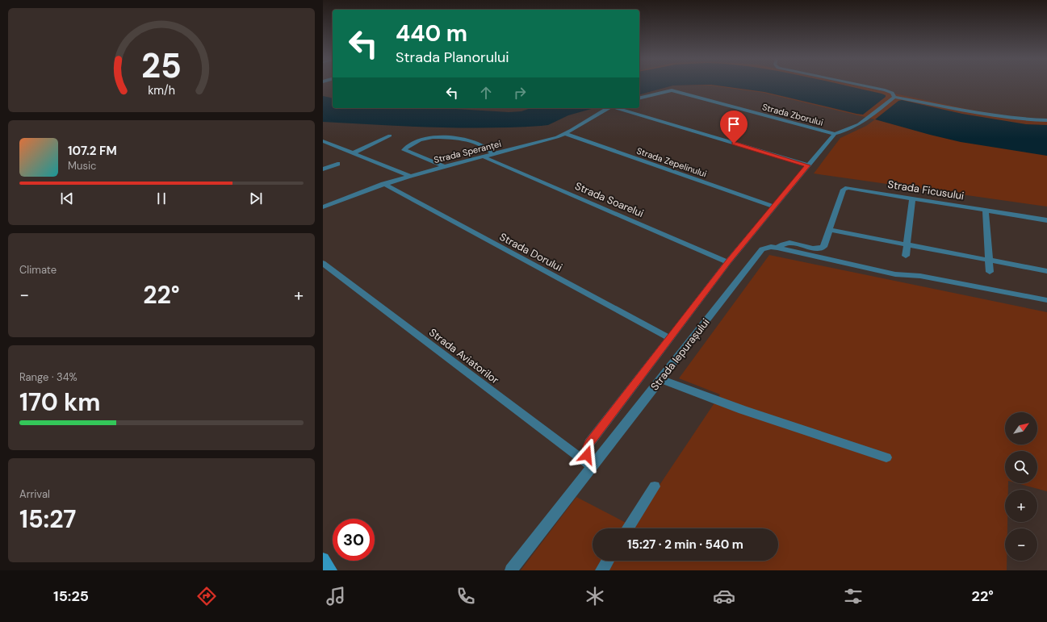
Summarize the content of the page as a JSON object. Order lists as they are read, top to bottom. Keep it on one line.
{"streets":{"street":["Strada Zborului","Strada Speranței","Strada Zepelinului","Strada Ficusului","Strada Soarelui","Strada Dorului","Strada Iepurașului","Strada Aviatorilor"]},"crossings":[["Strada Zborului","Strada Iepurașului"],["Strada Speranței","Strada Zepelinului"],["Strada Speranței","Strada Soarelui"],["Strada Speranței","Strada Dorului"],["Strada Zepelinului","Strada Iepurașului"],["Strada Ficusului","Strada Iepurașului"],["Strada Soarelui","Strada Iepurașului"],["Strada Dorului","Strada Iepurașului"],["Strada Iepurașului","Strada Aviatorilor"]],"north":"top right","page":{"turn":["440 m","Strada Planorului"],"song":["107.2 FM","Music"],"tile":["Climate",["Range · 34%","170 km"],["Arrival","15:27"]],"heat":["−","22°","+"],"map_buttons":["+","−"],"limit":"30","trip":"15:27 · 2 min · 540 m","tabs":["15:25","22°"],"gauge":["25","km/h"]}}
